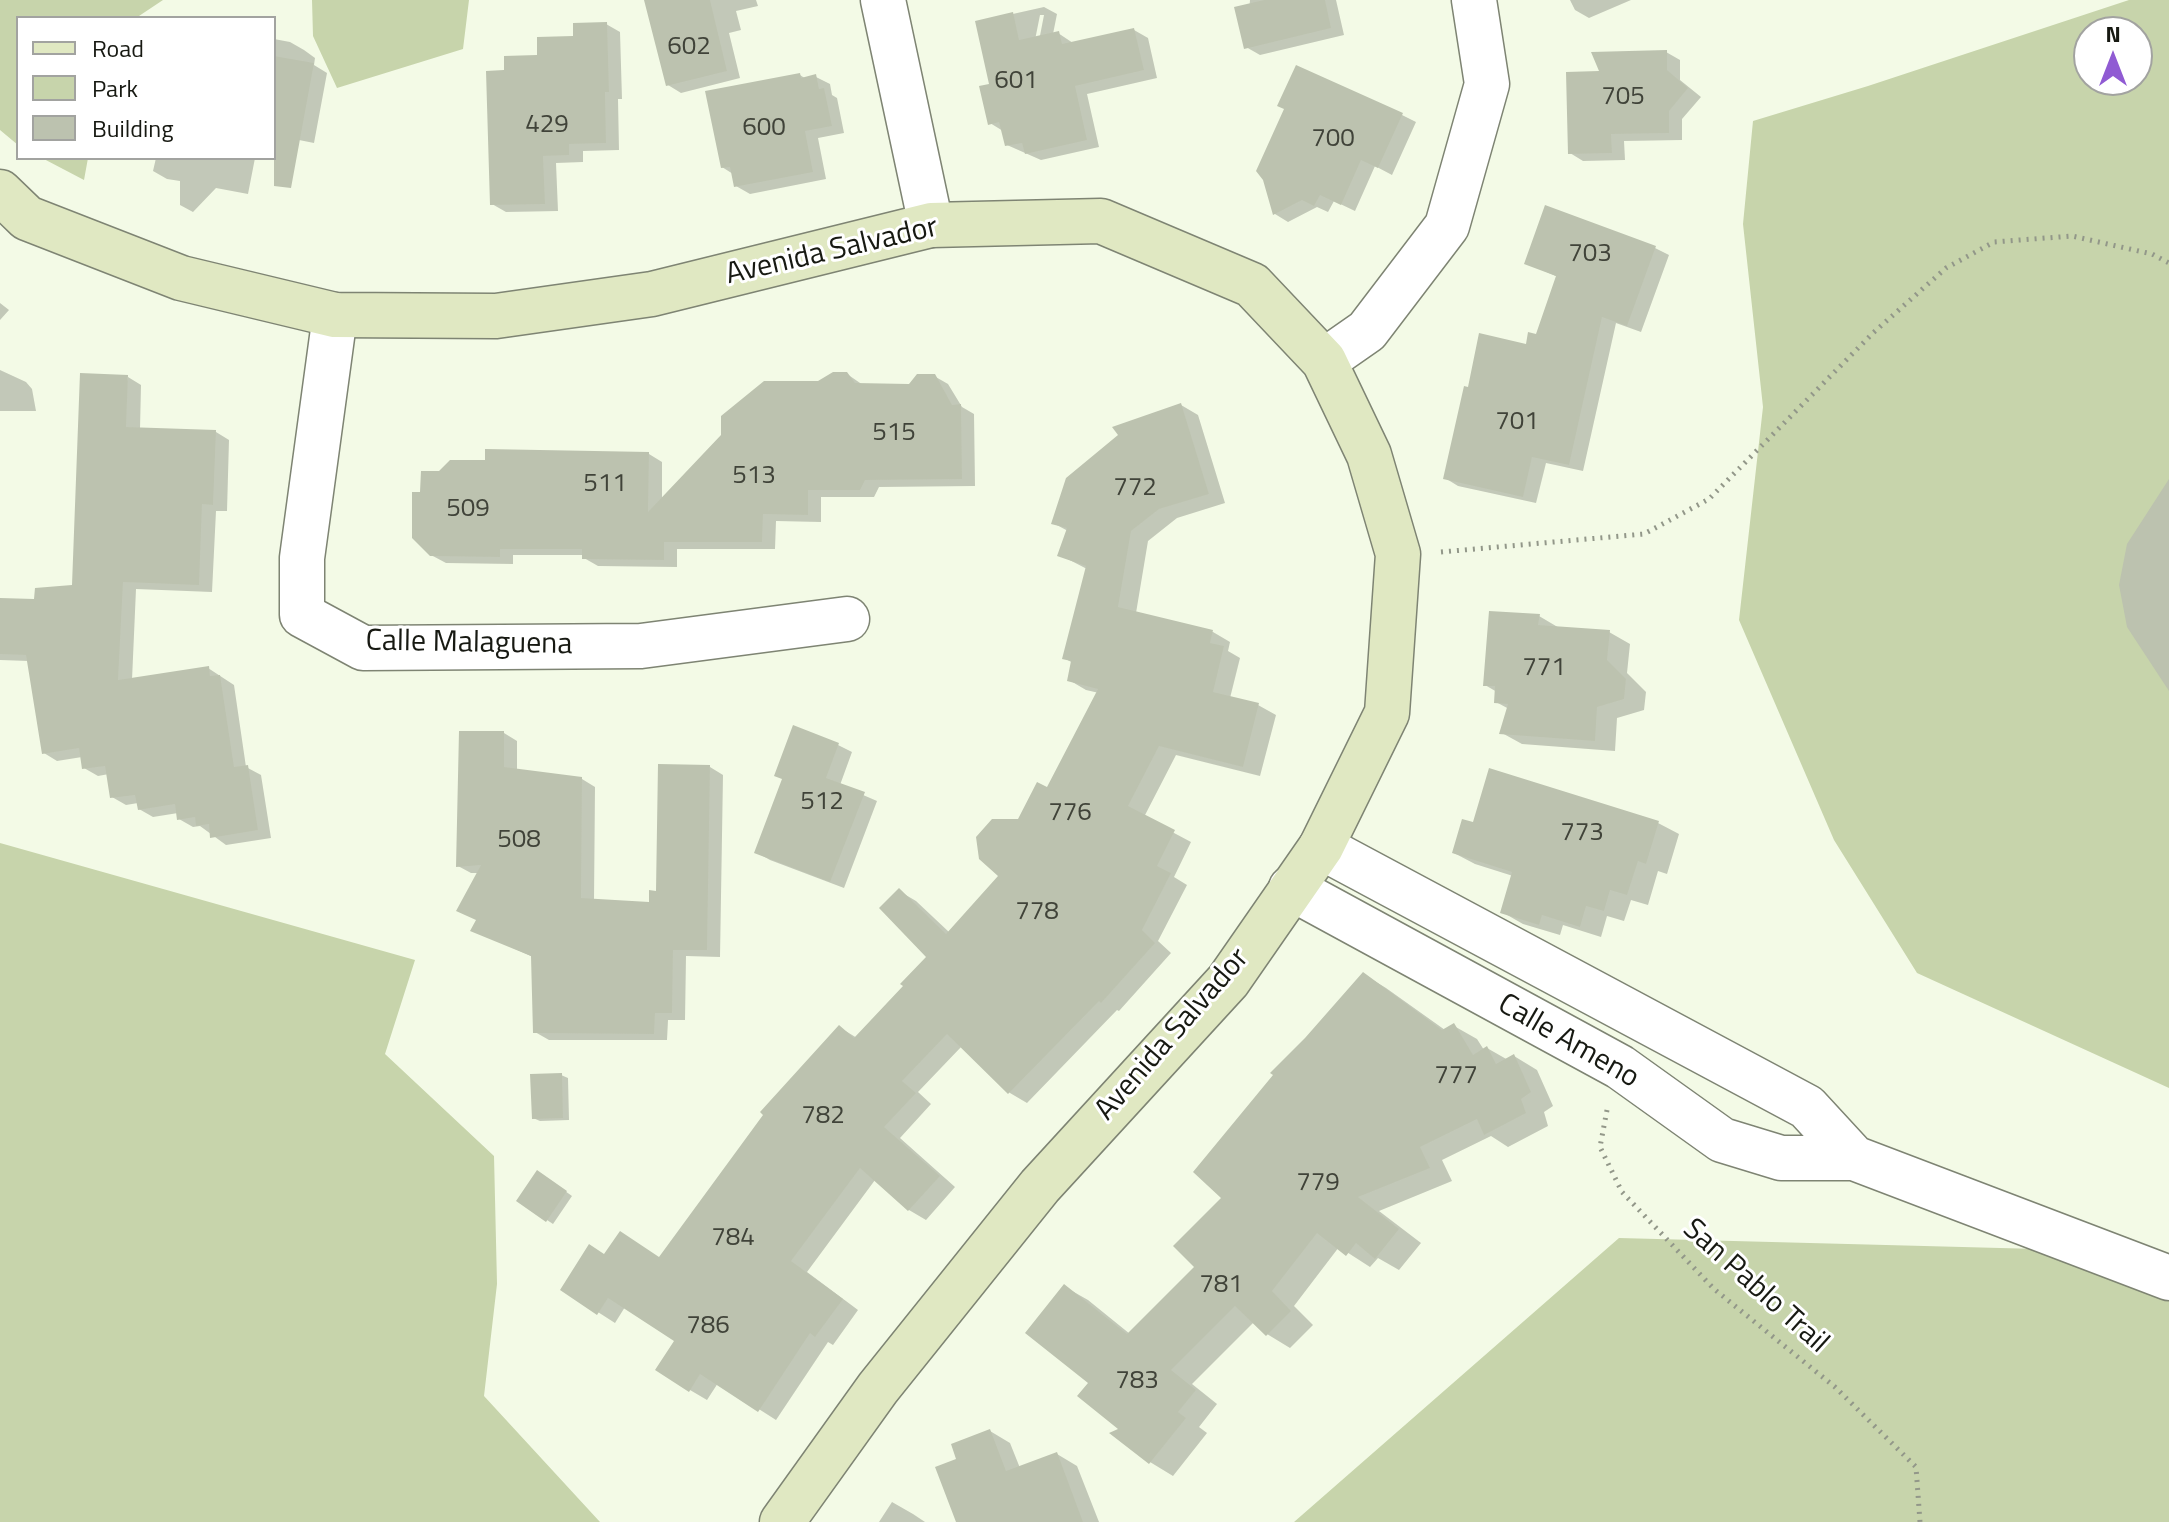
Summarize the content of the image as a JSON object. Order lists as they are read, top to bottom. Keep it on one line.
{"streets":{"street":["Avenida Salvador","Calle Malaguena","Calle Ameno"],"path":["San Pablo Trail"]},"crossings":[["Avenida Salvador","Calle Malaguena"],["Avenida Salvador","Calle Ameno"],["Calle Ameno","San Pablo Trail"]],"house_numbers":["602","601","705","429","600","700","703","701","515","513","511","772","509","771","512","776","773","508","778","777","782","779","784","781","786","783"],"legend":["Road","Park","Building"],"north":"top"}
